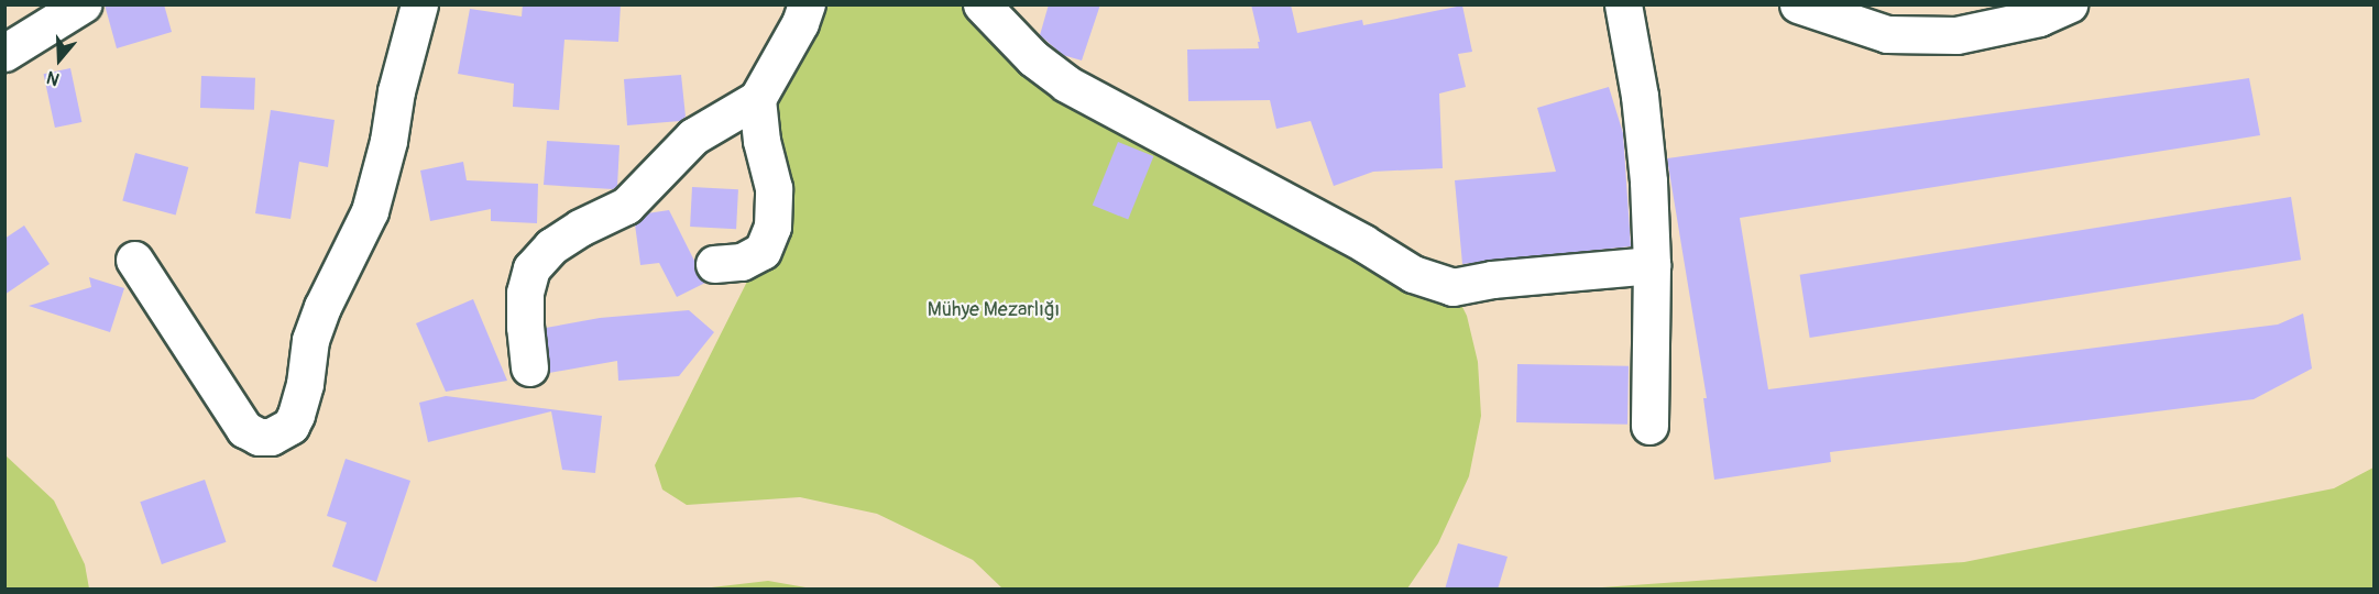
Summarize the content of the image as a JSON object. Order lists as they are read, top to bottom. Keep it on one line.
{"parks":["Mühye Mezarlığı"],"north":"bottom"}
